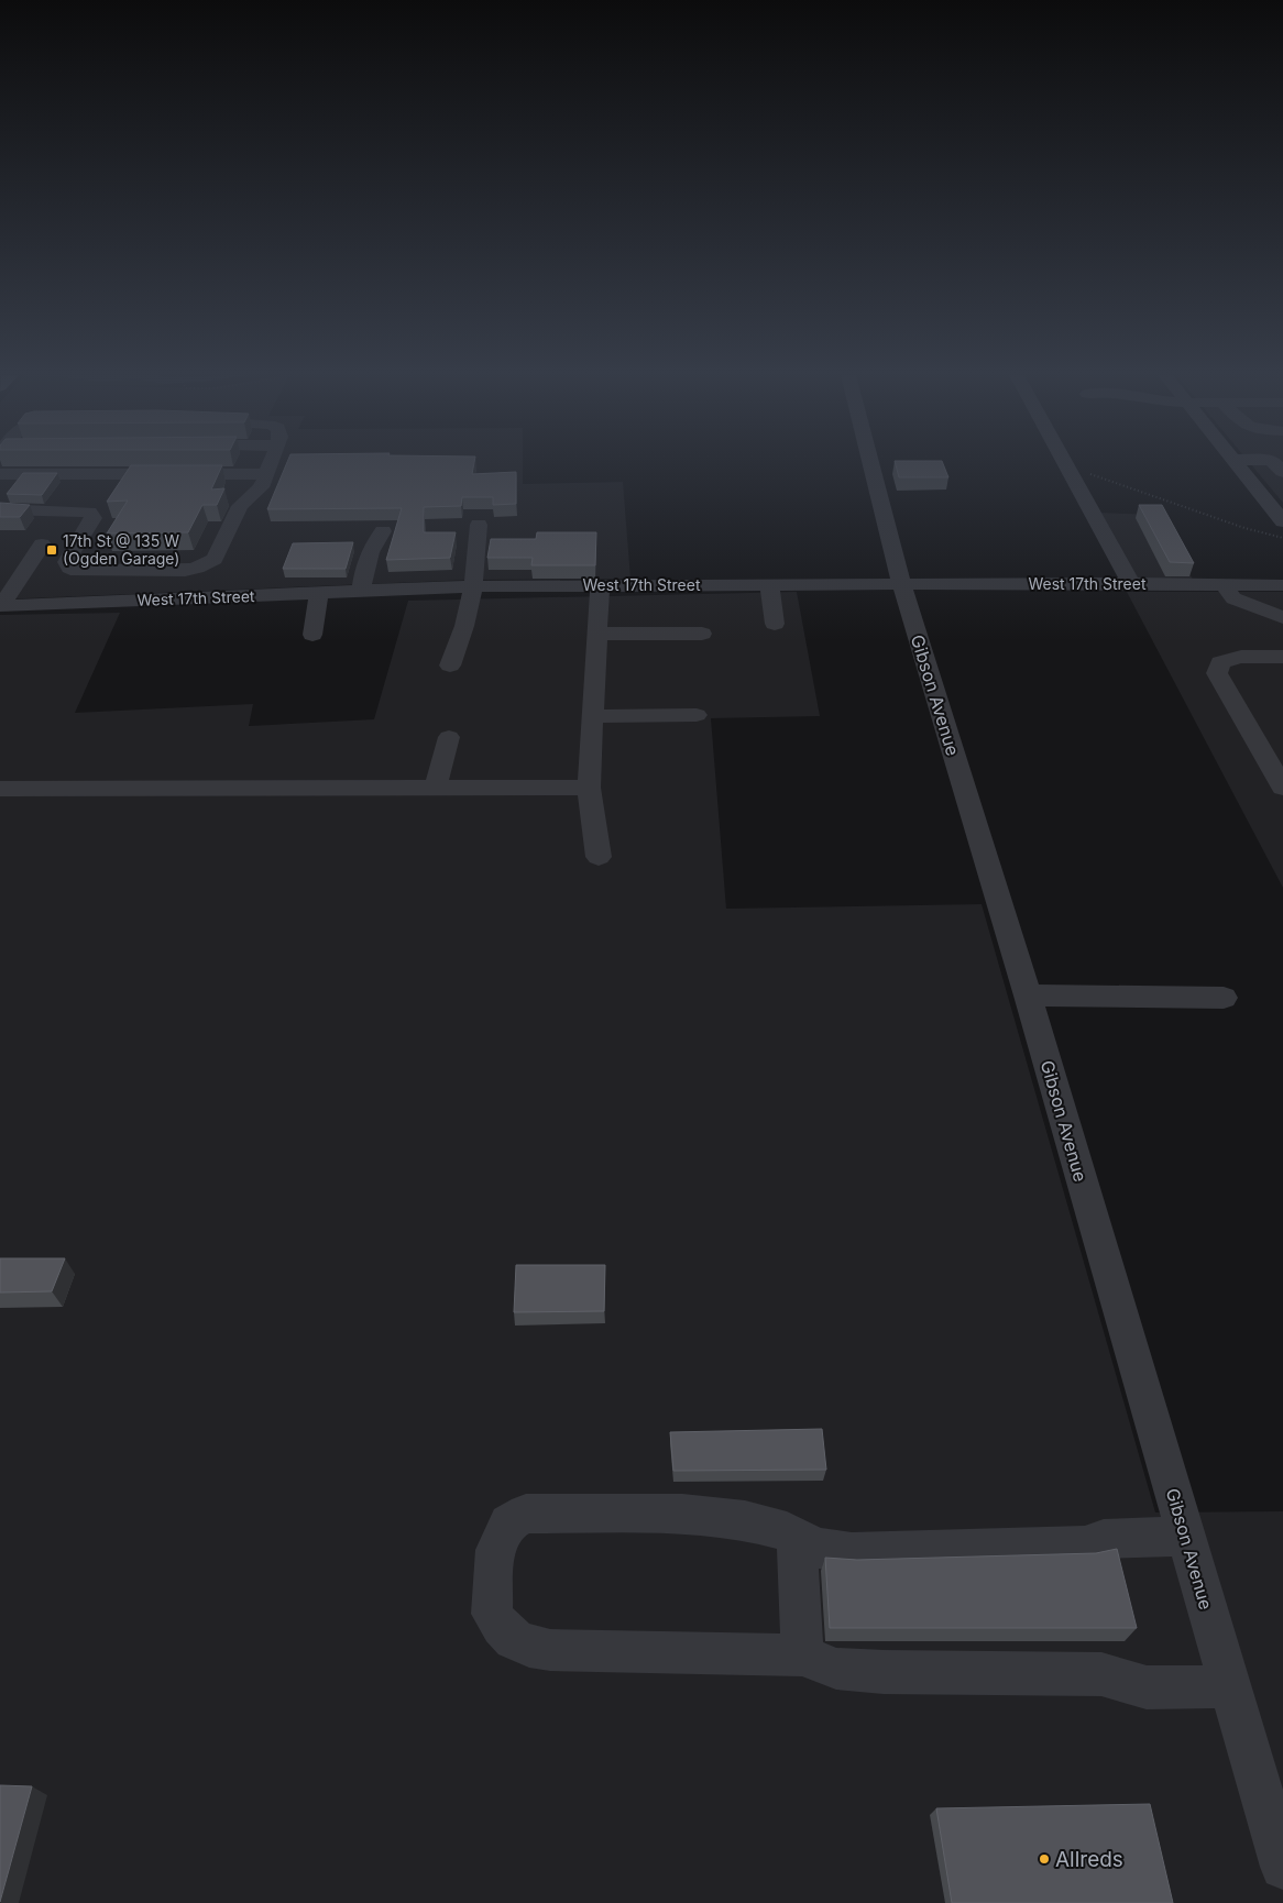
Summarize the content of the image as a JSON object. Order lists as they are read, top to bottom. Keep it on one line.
{"streets":{"street":["West 17th Street","Gibson Avenue"]},"crossings":[["West 17th Street","Gibson Avenue"]],"places":{"transit":["17th St @ 135 W (Ogden Garage)"],"other":["Allreds"]}}
